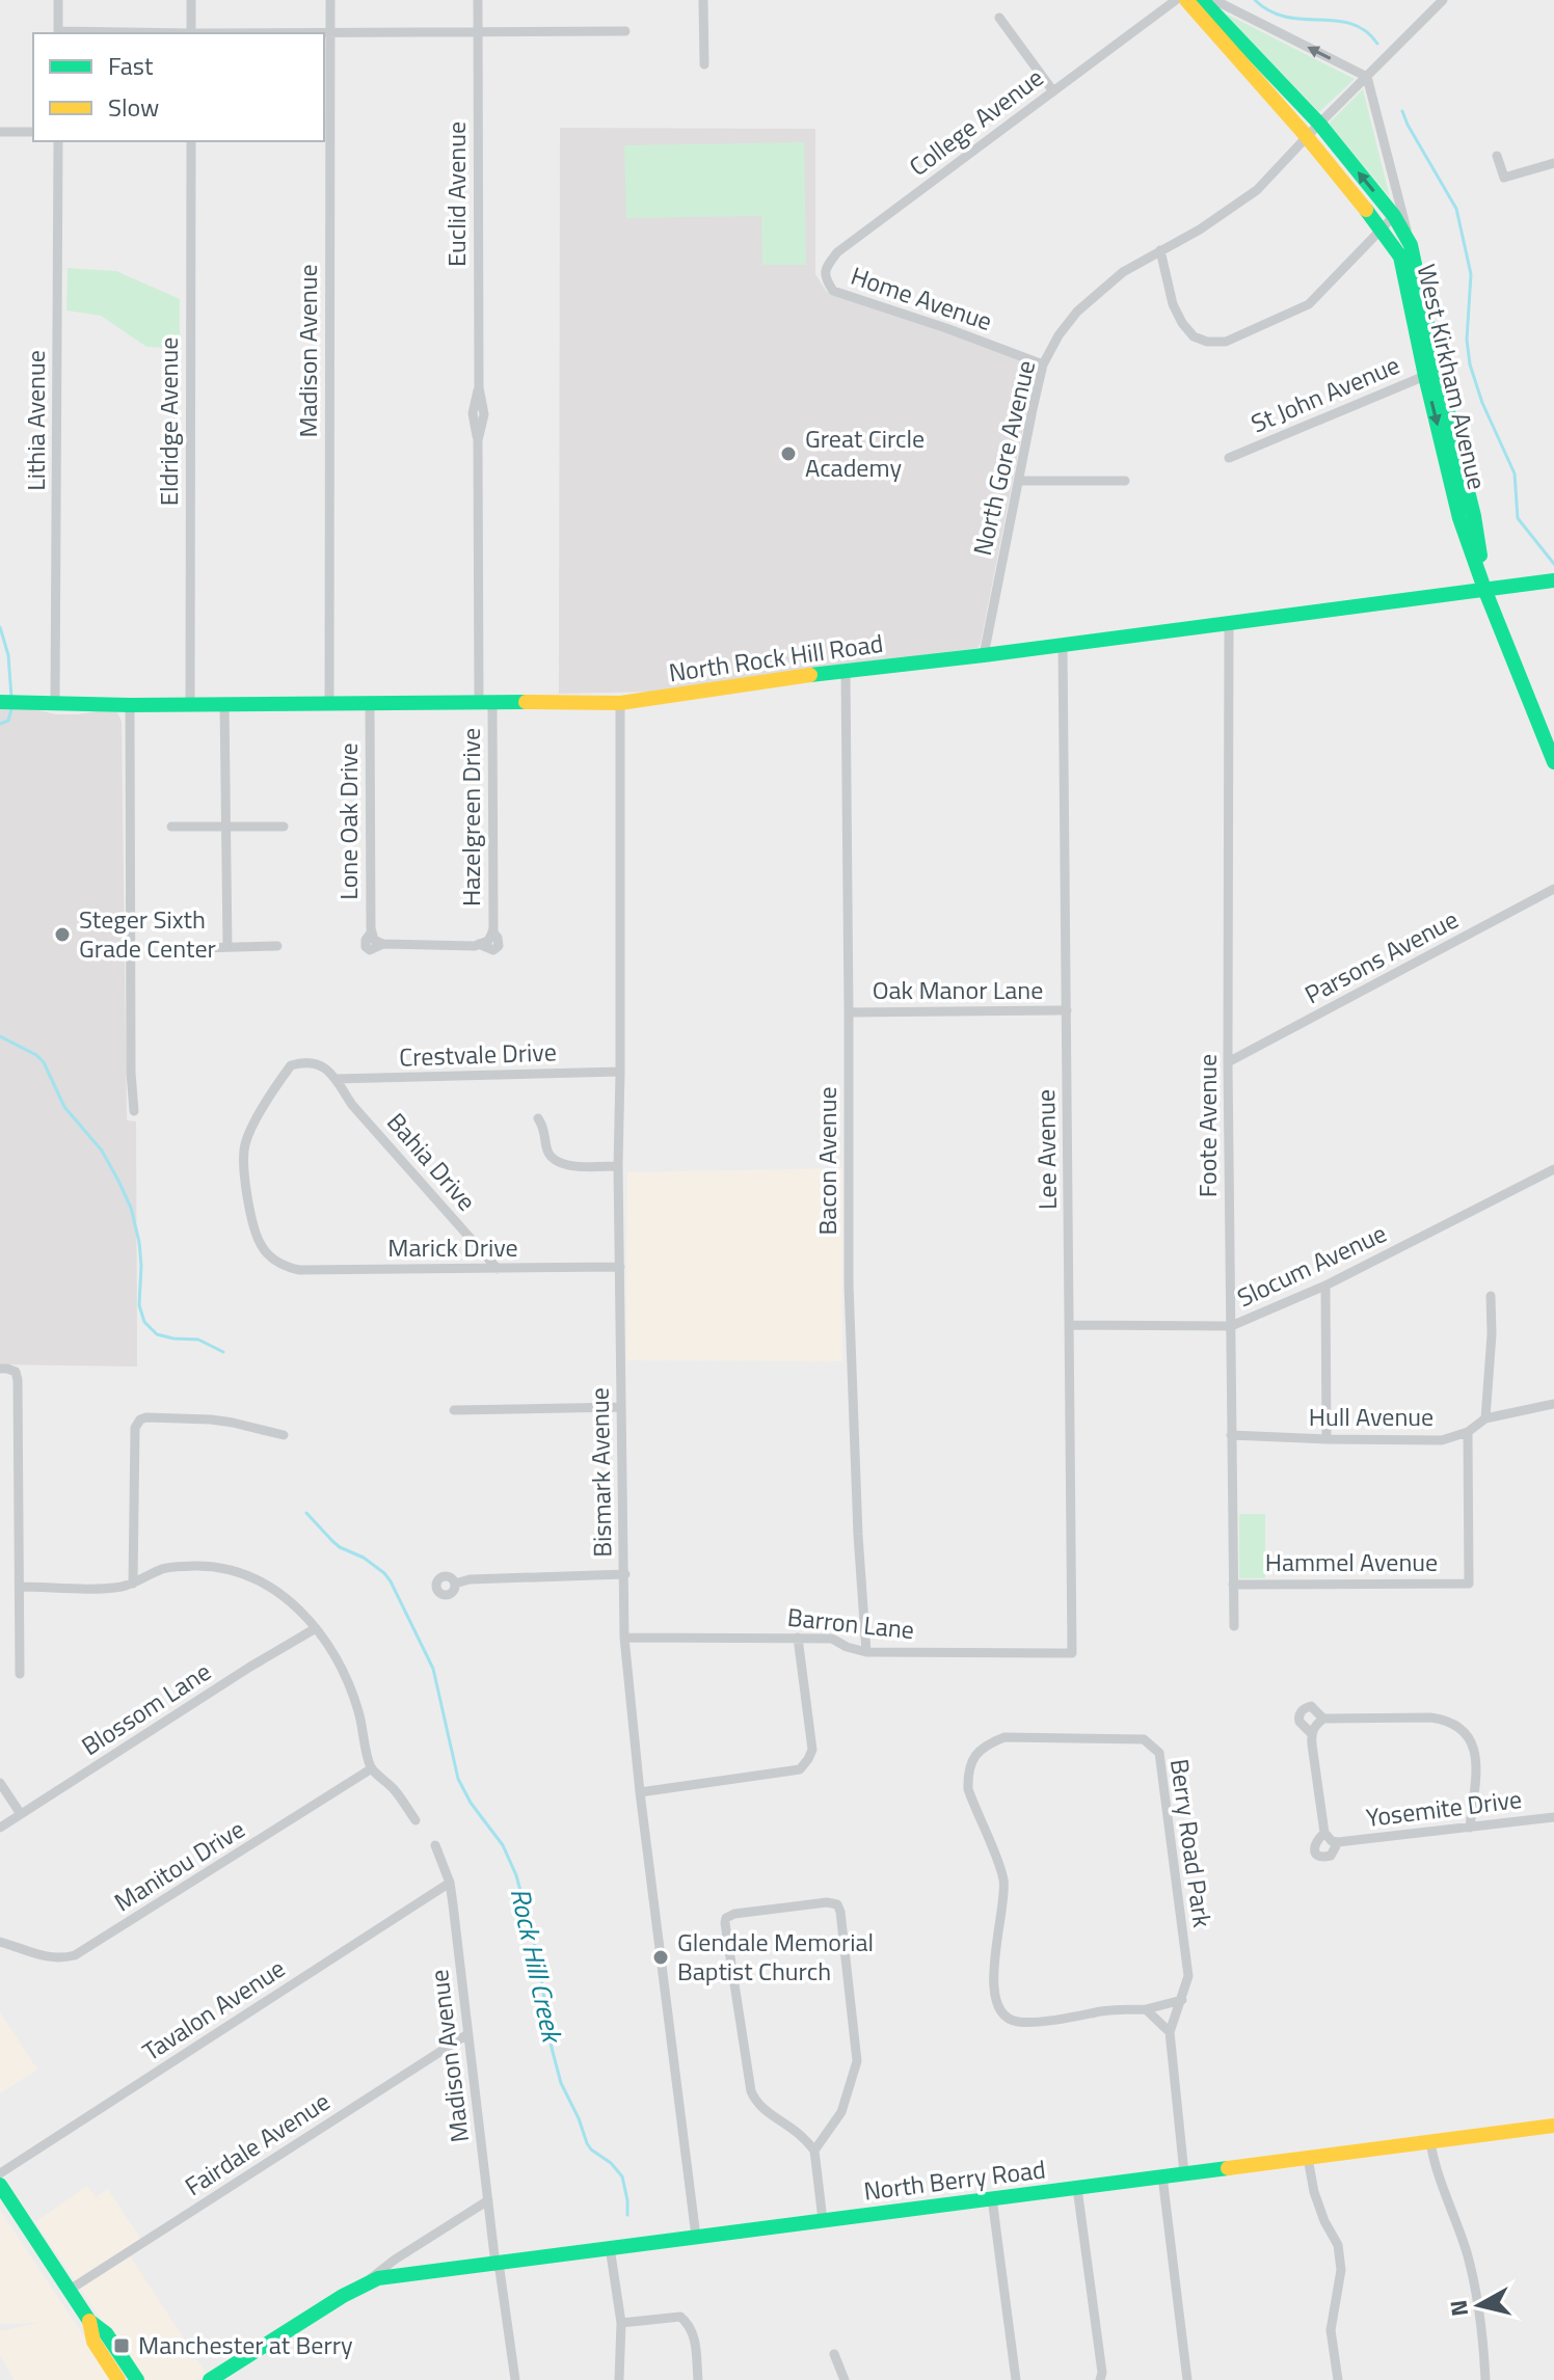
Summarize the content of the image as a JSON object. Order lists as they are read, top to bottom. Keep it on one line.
{"streets":{"street":["College Avenue","Euclid Avenue","Home Avenue","Madison Avenue","West Kirkham Avenue","St John Avenue","Lithia Avenue","Eldridge Avenue","North Gore Avenue","North Rock Hill Road","Hazelgreen Drive","Lone Oak Drive","Parsons Avenue","Oak Manor Lane","Crestvale Drive","Foote Avenue","Lee Avenue","Bacon Avenue","Bahia Drive","Marick Drive","Slocum Avenue","Hull Avenue","Bismark Avenue","Hammel Avenue","Barron Lane","Blossom Lane","Yosemite Drive","Berry Road Park","Manitou Drive","Tavalon Avenue","Fairdale Avenue","North Berry Road"]},"crossings":[["College Avenue","Home Avenue"],["Euclid Avenue","North Rock Hill Road"],["Euclid Avenue","Hazelgreen Drive"],["Home Avenue","North Gore Avenue"],["Madison Avenue","North Rock Hill Road"],["Madison Avenue","Tavalon Avenue"],["Madison Avenue","Fairdale Avenue"],["Madison Avenue","North Berry Road"],["West Kirkham Avenue","St John Avenue"],["West Kirkham Avenue","North Gore Avenue"],["West Kirkham Avenue","North Rock Hill Road"],["Lithia Avenue","North Rock Hill Road"],["Eldridge Avenue","North Rock Hill Road"],["North Gore Avenue","North Rock Hill Road"],["North Rock Hill Road","Hazelgreen Drive"],["North Rock Hill Road","Lone Oak Drive"],["North Rock Hill Road","Foote Avenue"],["North Rock Hill Road","Lee Avenue"],["North Rock Hill Road","Bacon Avenue"],["North Rock Hill Road","Bismark Avenue"],["Hazelgreen Drive","Lone Oak Drive"],["Parsons Avenue","Foote Avenue"],["Oak Manor Lane","Lee Avenue"],["Oak Manor Lane","Bacon Avenue"],["Crestvale Drive","Bahia Drive"],["Crestvale Drive","Marick Drive"],["Crestvale Drive","Bismark Avenue"],["Foote Avenue","Slocum Avenue"],["Foote Avenue","Hull Avenue"],["Foote Avenue","Hammel Avenue"],["Lee Avenue","Slocum Avenue"],["Lee Avenue","Barron Lane"],["Bacon Avenue","Barron Lane"],["Bahia Drive","Marick Drive"],["Marick Drive","Bismark Avenue"],["Hull Avenue","Hammel Avenue"],["Bismark Avenue","Barron Lane"],["Bismark Avenue","North Berry Road"],["Berry Road Park","North Berry Road"]],"water":["Rock Hill Creek"],"places":{"other":["Great Circle Academy","Steger Sixth Grade Center","Glendale Memorial Baptist Church"],"transit":["Manchester at Berry"]},"legend":["Fast","Slow"],"north":"left"}
